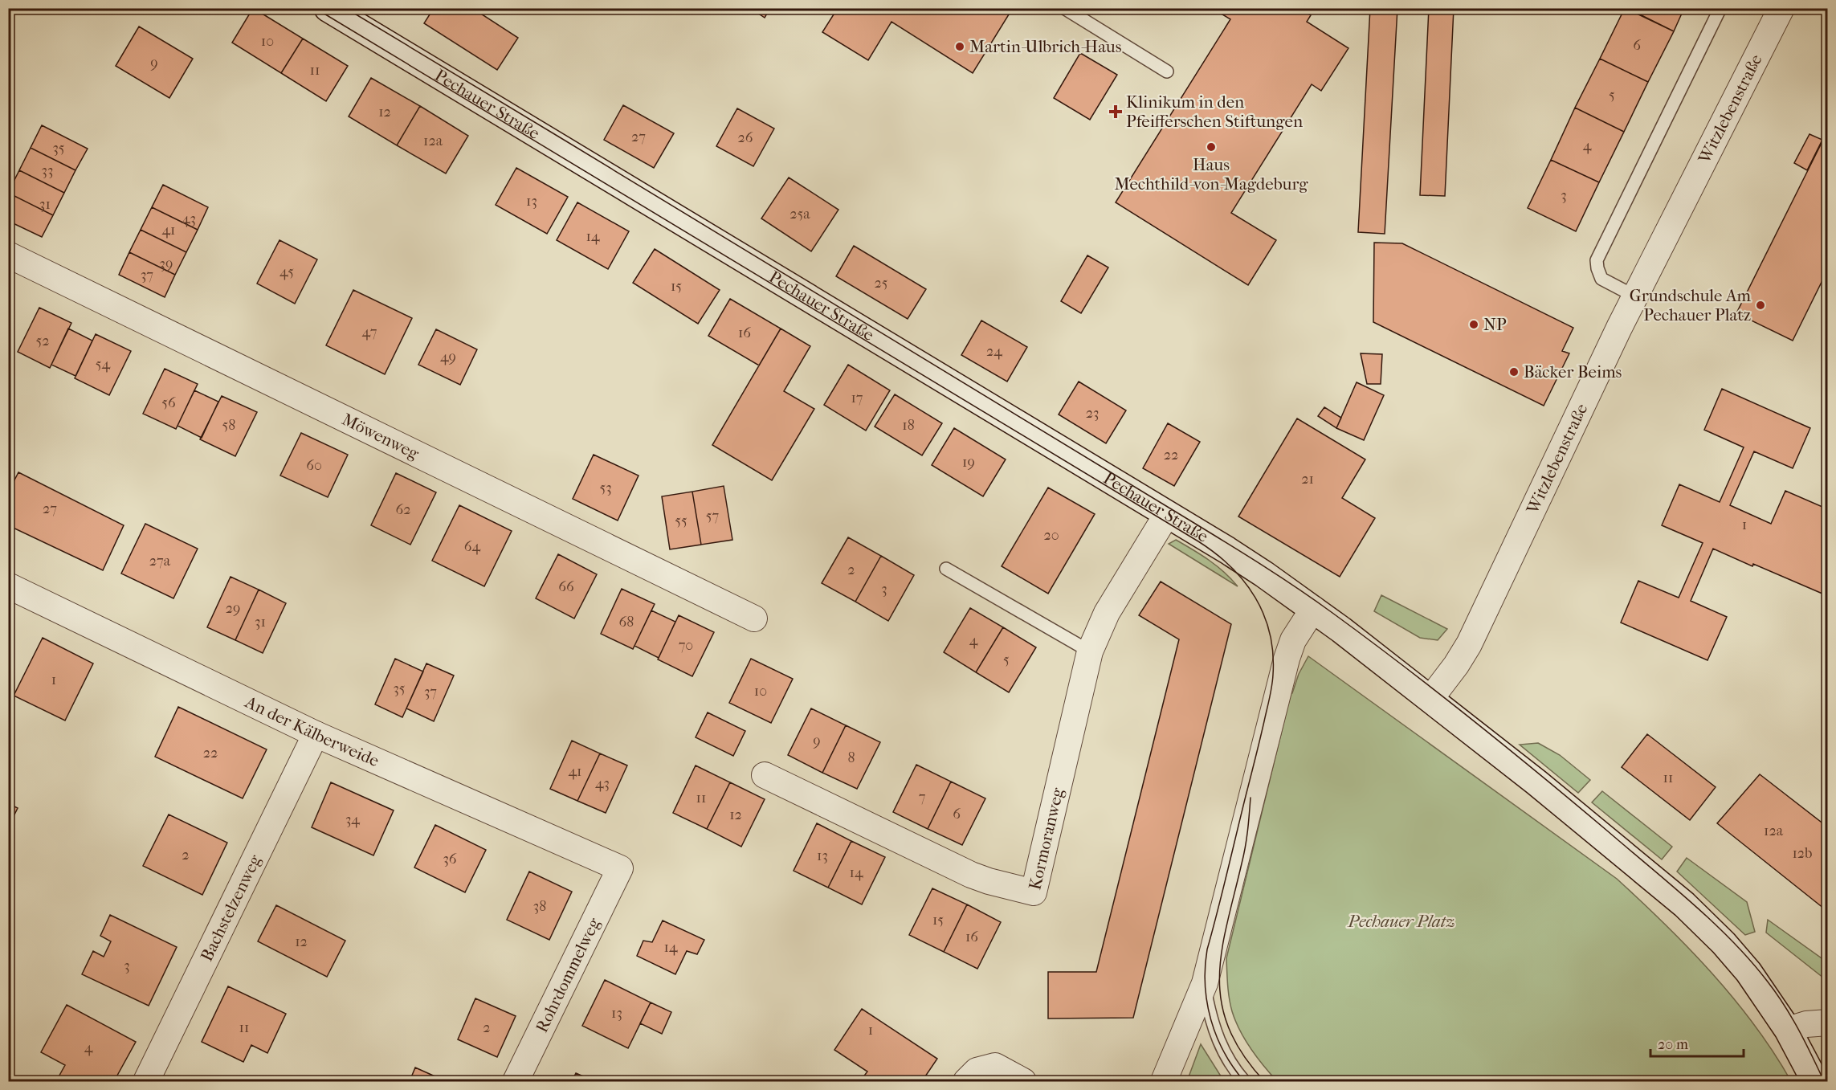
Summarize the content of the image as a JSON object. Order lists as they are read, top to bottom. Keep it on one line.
{"streets":{"main road":["Pechauer Straße"],"street":["Witzlebenstraße","Möwenweg","An der Kälberweide","Kormoranweg","Bachstelzenweg","Rohrdommelweg"]},"crossings":[["Pechauer Straße","Kormoranweg"],["An der Kälberweide","Bachstelzenweg"],["An der Kälberweide","Rohrdommelweg"]],"parks":["Pechauer Platz"],"places":{"other":["Martin-Ulbrich-Haus","Haus Mechthild-von-Magdeburg","Grundschule Am Pechauer Platz","NP","Bäcker Beims"],"health":["Klinikum in den Pfeifferschen Stiftungen"]},"house_numbers":["10","6","9","11","5","12","27","26","12a","4","35","33","3","13","31","25a","43","41","14","39","45","37","25","15","47","16","52","24","49","54","17","56","23","58","18","22","19","60","21","53","27","62","57","55","1","20","64","27a","2","66","3","29","31","68","4","70","5","1","35","10","37","9","22","8","41","11","43","7","11","6","12","34","12a","12b","2","13","36","14","38","15","16","12","14","3","13","11","2","1","4"],"scale_bar":"20 m"}
